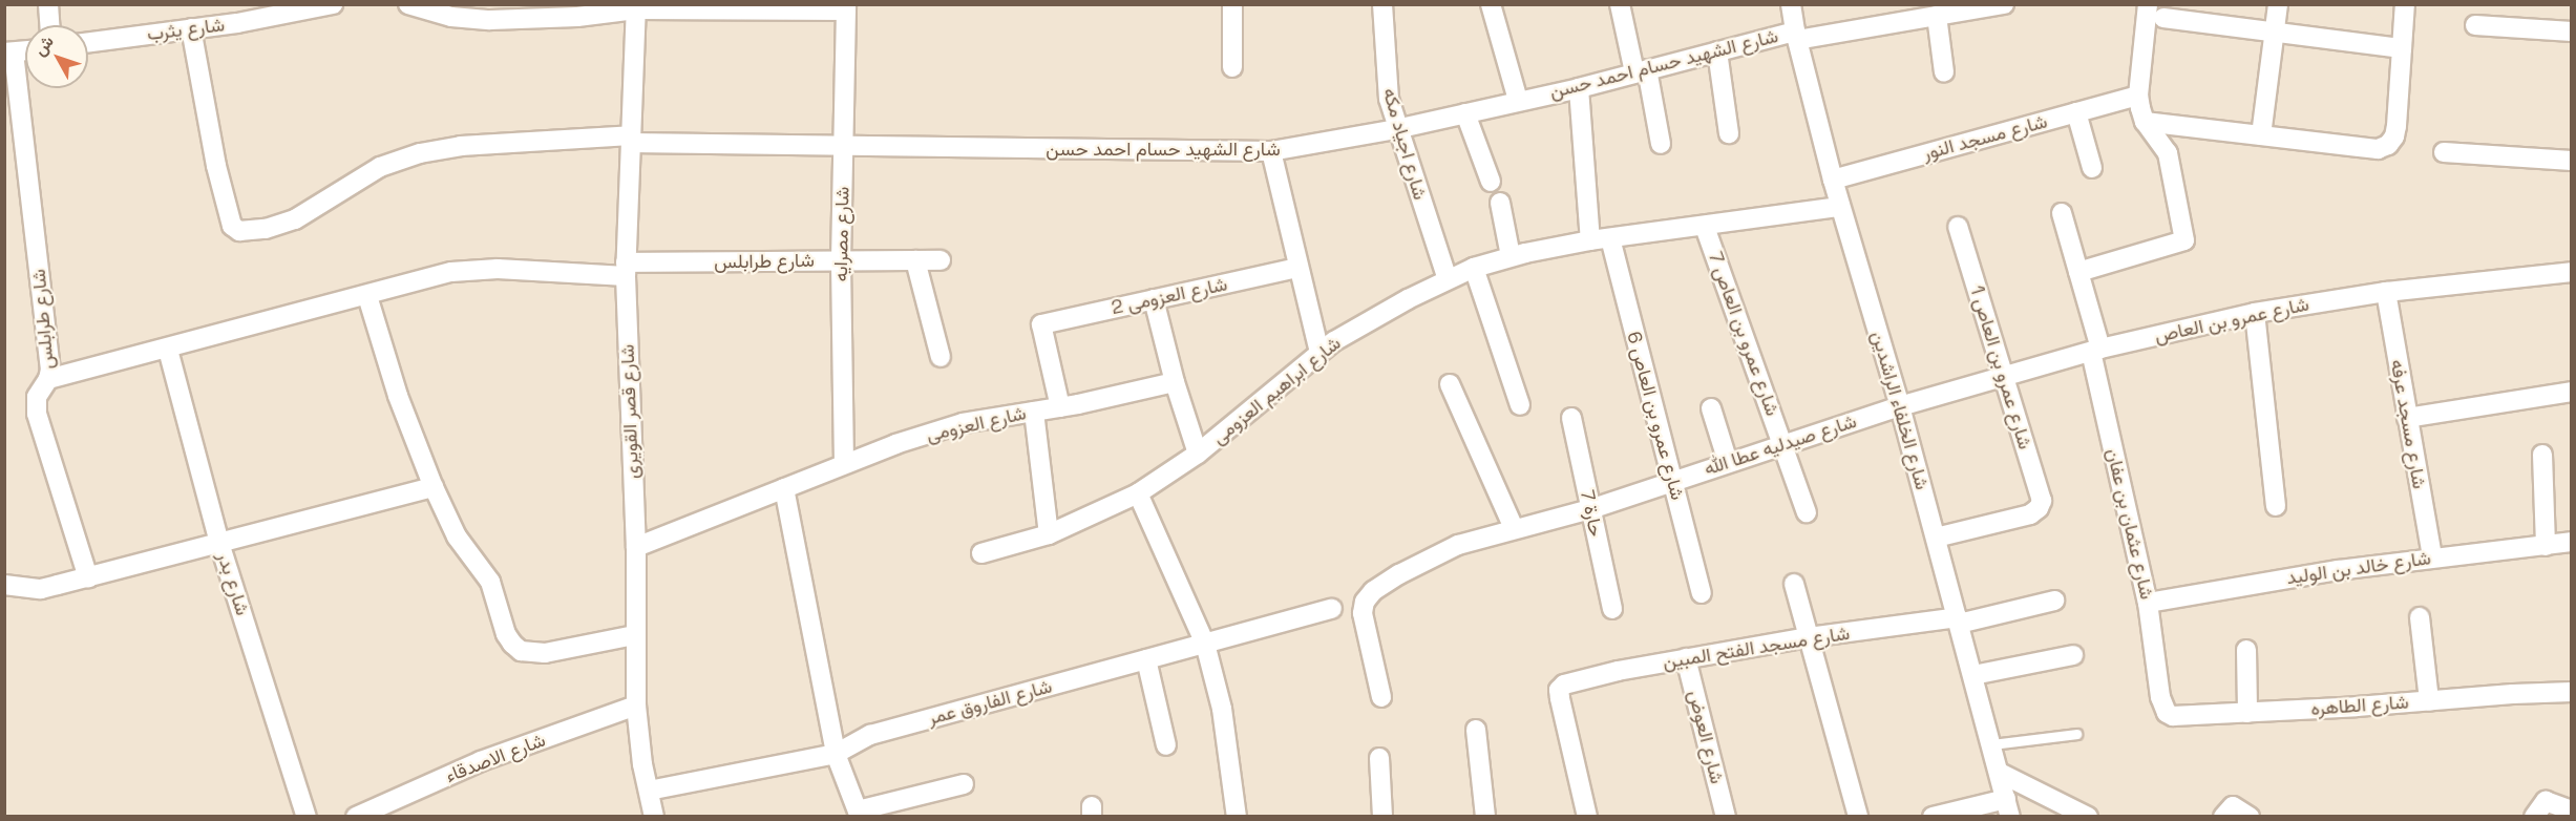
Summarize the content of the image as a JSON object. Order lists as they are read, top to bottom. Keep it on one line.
{"streets":{"street":["شارع يثرب","شارع الشهيد حسام احمد حسن","شارع مسجد النور","شارع اجياد مكه","شارع مصرايه","شارع طرابلس","شارع العزومى 2","شارع عمرو بن العاص","شارع عمرو بن العاص 7","شارع عمرو بن العاص 1","شارع ابراهيم العزومى","شارع الخلفاء الراشدين","شارع قصر القويرى","شارع عمرو بن العاص 6","شارع العزومى","شارع مسجد عرفه","شارع صيدليه عطا الله","حارة 7","شارع عثمان بن عفان","شارع خالد بن الوليد","شارع بدر","شارع مسجد الفتح المبين","شارع الفاروق عمر","شارع الطاهره","شارع العوض","شارع الاصدقاء"]},"crossings":[["شارع يثرب","شارع الشهيد حسام احمد حسن"],["شارع الشهيد حسام احمد حسن","شارع اجياد مكه"],["شارع الشهيد حسام احمد حسن","شارع مصرايه"],["شارع الشهيد حسام احمد حسن","شارع الخلفاء الراشدين"],["شارع الشهيد حسام احمد حسن","شارع قصر القويرى"],["شارع مسجد النور","شارع الخلفاء الراشدين"],["شارع اجياد مكه","شارع ابراهيم العزومى"],["شارع مصرايه","شارع طرابلس"],["شارع مصرايه","شارع العزومى"],["شارع طرابلس","شارع قصر القويرى"],["شارع طرابلس","شارع بدر"],["شارع العزومى 2","شارع العزومى"],["شارع عمرو بن العاص","شارع عمرو بن العاص 1"],["شارع عمرو بن العاص","شارع الخلفاء الراشدين"],["شارع عمرو بن العاص","شارع مسجد عرفه"],["شارع عمرو بن العاص","شارع صيدليه عطا الله"],["شارع عمرو بن العاص","شارع عثمان بن عفان"],["شارع عمرو بن العاص 7","شارع ابراهيم العزومى"],["شارع عمرو بن العاص 7","شارع صيدليه عطا الله"],["شارع عمرو بن العاص 1","شارع الخلفاء الراشدين"],["شارع ابراهيم العزومى","شارع الخلفاء الراشدين"],["شارع ابراهيم العزومى","شارع عمرو بن العاص 6"],["شارع الخلفاء الراشدين","شارع صيدليه عطا الله"],["شارع الخلفاء الراشدين","شارع مسجد الفتح المبين"],["شارع قصر القويرى","شارع العزومى"],["شارع قصر القويرى","شارع الفاروق عمر"],["شارع قصر القويرى","شارع الاصدقاء"],["شارع عمرو بن العاص 6","شارع صيدليه عطا الله"],["شارع مسجد عرفه","شارع خالد بن الوليد"],["شارع صيدليه عطا الله","حارة 7"],["شارع عثمان بن عفان","شارع خالد بن الوليد"],["شارع عثمان بن عفان","شارع الطاهره"],["شارع مسجد الفتح المبين","شارع العوض"]],"north":"top left"}
